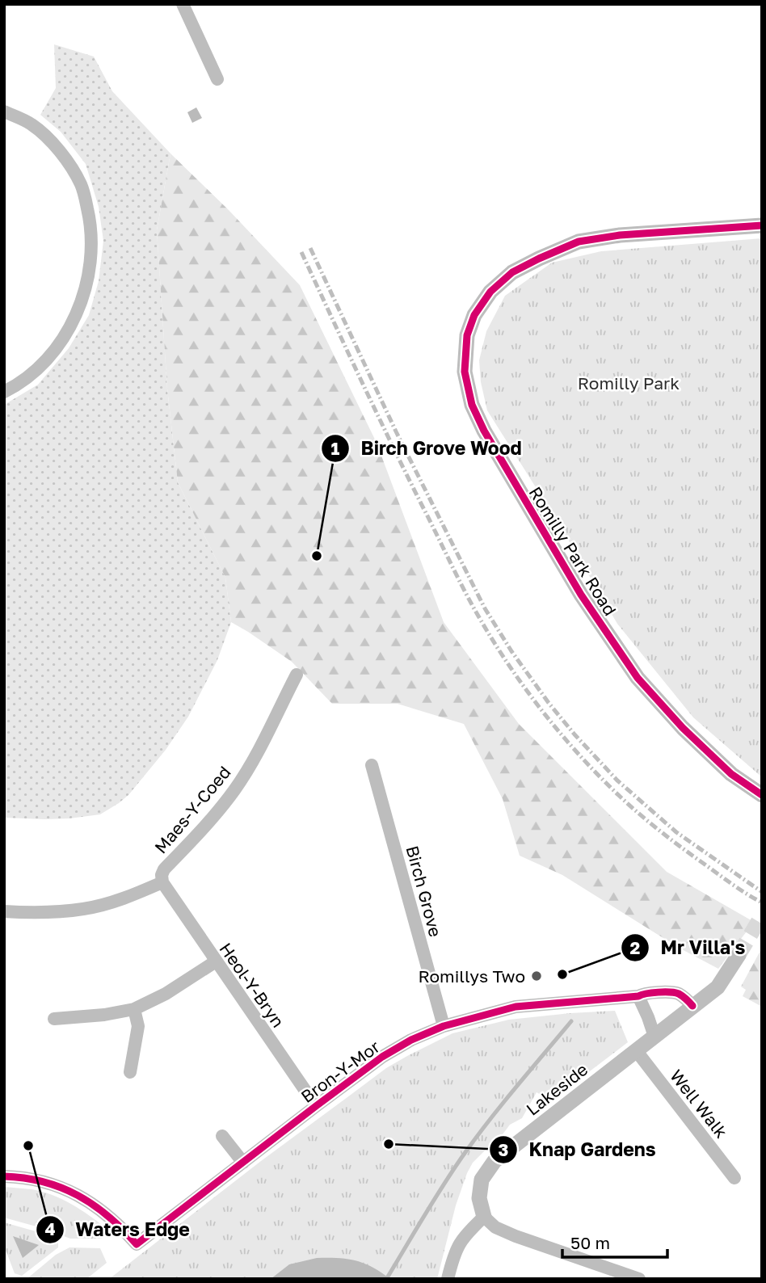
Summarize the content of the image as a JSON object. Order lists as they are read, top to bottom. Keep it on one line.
{"streets":{"street":["Romilly Park Road","Maes-Y-Coed","Birch Grove","Heol-Y-Bryn","Bron-Y-Mor","Lakeside","Well Walk"]},"crossings":[["Maes-Y-Coed","Heol-Y-Bryn"],["Birch Grove","Bron-Y-Mor"],["Heol-Y-Bryn","Bron-Y-Mor"],["Bron-Y-Mor","Lakeside"],["Lakeside","Well Walk"]],"parks":["Romilly Park"],"places":["Birch Grove Wood","Mr Villa's","Romillys Two","Knap Gardens","Waters Edge"],"scale_bar":"50 m"}
